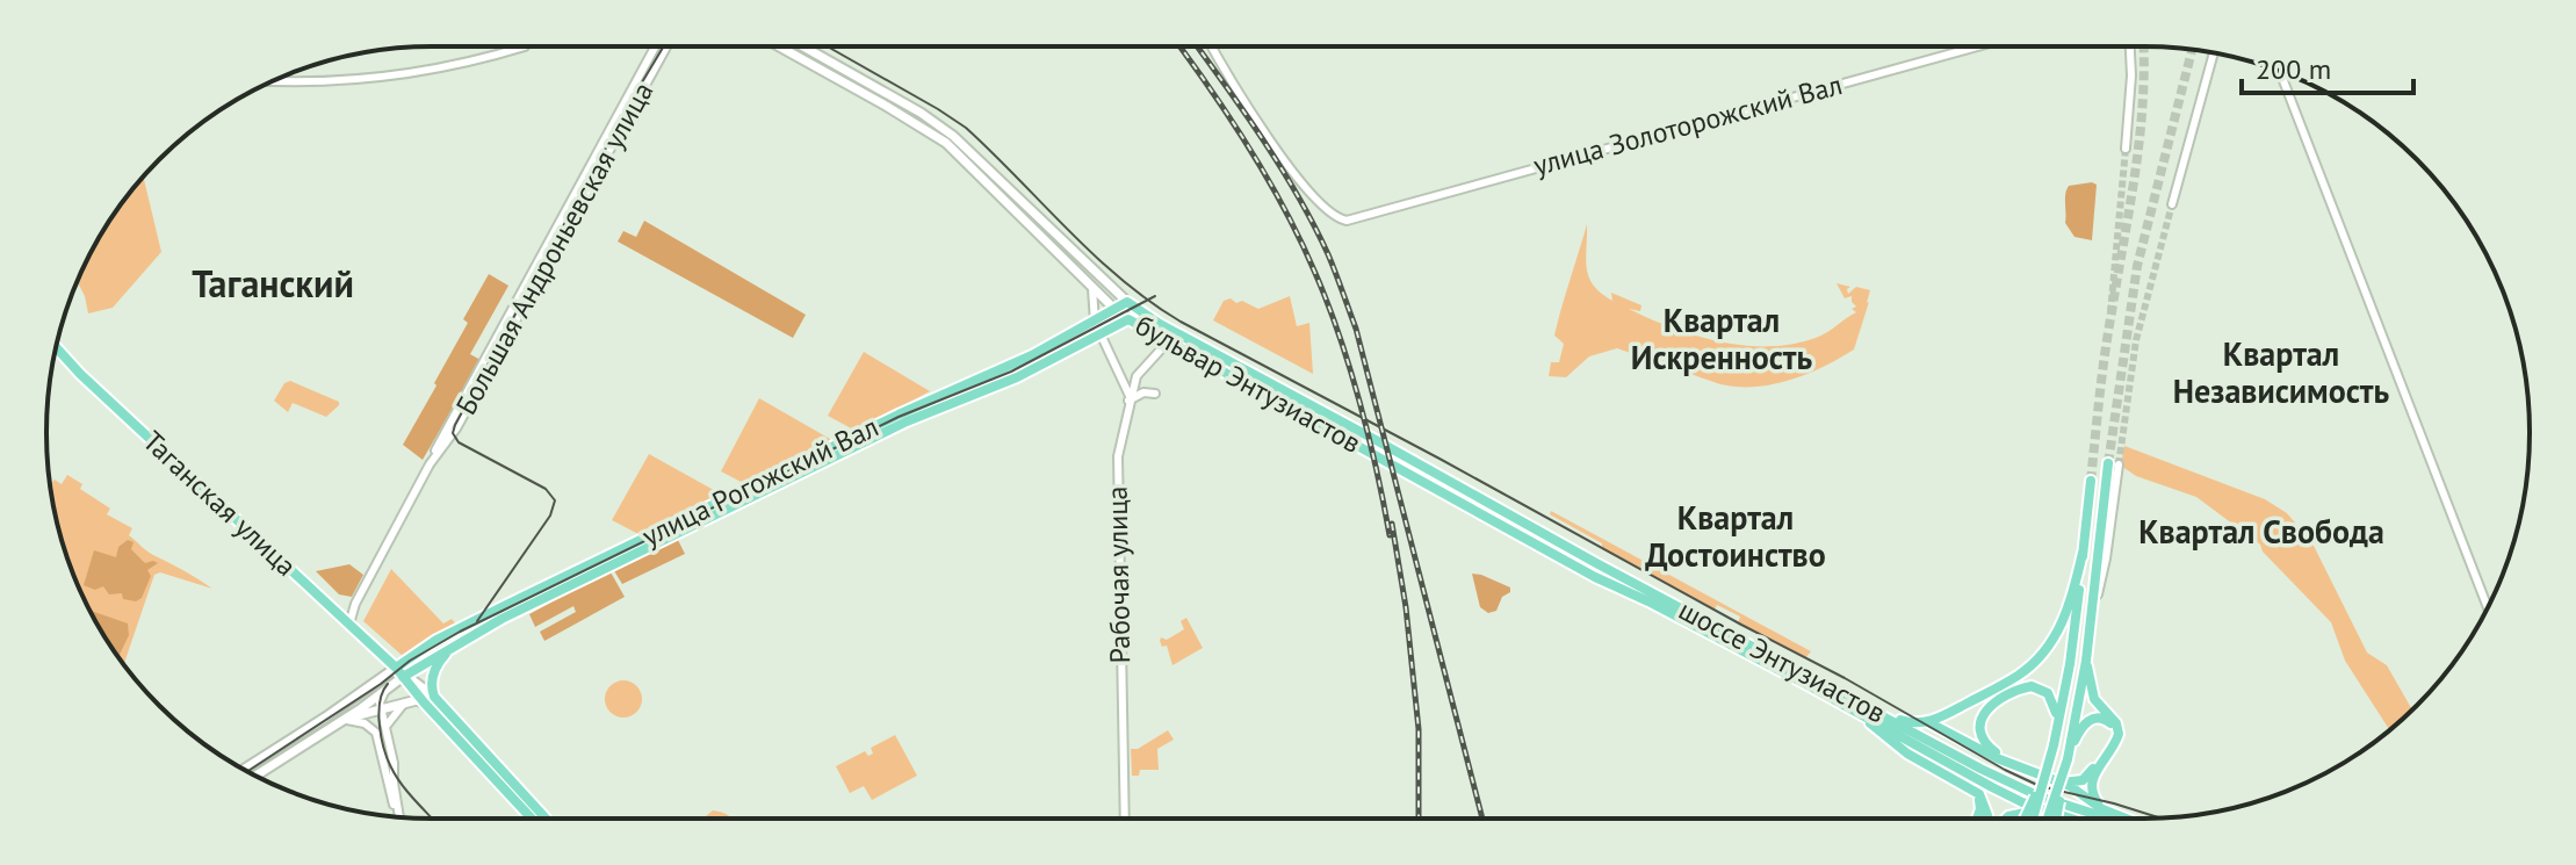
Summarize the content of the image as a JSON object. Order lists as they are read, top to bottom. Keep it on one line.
{"streets":{"main road":["бульвар Энтузиастов","улица Рогожский Вал","Таганская улица","шоссе Энтузиастов"],"street":["улица Золоторожский Вал","Большая Андроньевская улица","Рабочая улица"]},"crossings":[["Большая Андроньевская улица","Таганская улица"],["бульвар Энтузиастов","улица Рогожский Вал"],["бульвар Энтузиастов","Рабочая улица"],["бульвар Энтузиастов","шоссе Энтузиастов"],["улица Рогожский Вал","Таганская улица"]],"districts":["Таганский","Квартал Искренность","Квартал Независимость","Квартал Достоинство","Квартал Свобода"],"scale_bar":"200 m"}
